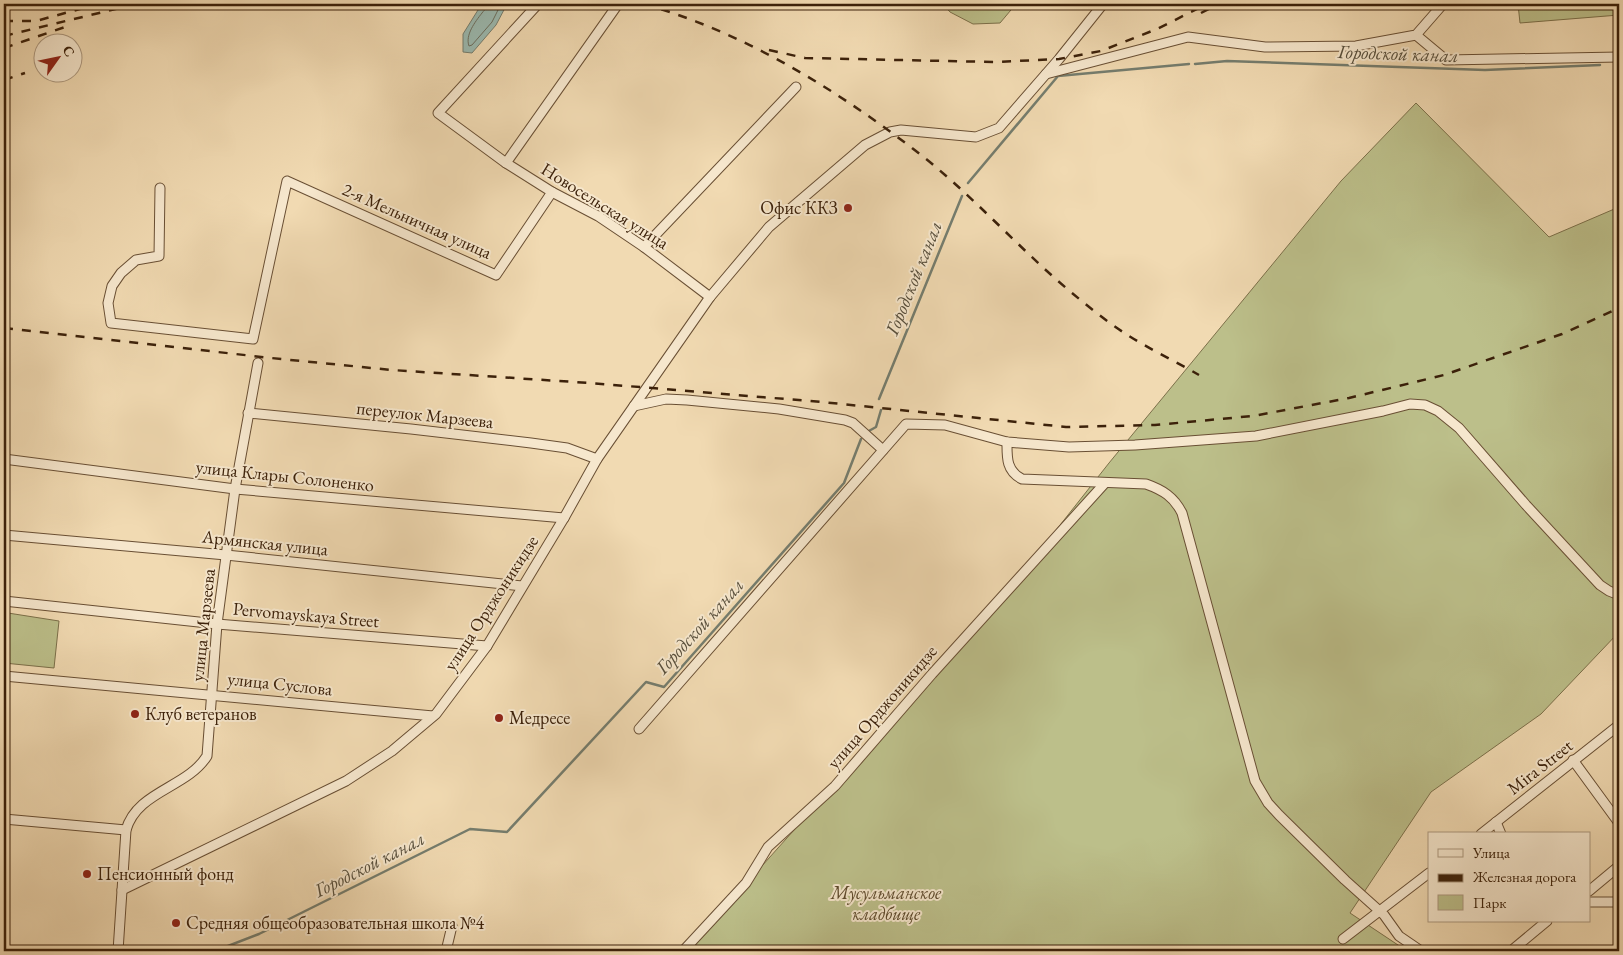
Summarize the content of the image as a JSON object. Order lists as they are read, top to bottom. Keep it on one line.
{"streets":{"street":["Новосельская улица","2-я Мельничная улица","переулок Марзеева","улица Клары Солоненко","Армянская улица","улица Орджоникидзе","Pervomayskaya Street","улица Марзеева","улица Суслова","Mira Street"]},"crossings":[["Новосельская улица","2-я Мельничная улица"],["Новосельская улица","улица Орджоникидзе"],["переулок Марзеева","улица Орджоникидзе"],["переулок Марзеева","улица Марзеева"],["улица Клары Солоненко","улица Орджоникидзе"],["улица Клары Солоненко","улица Марзеева"],["Армянская улица","улица Орджоникидзе"],["Армянская улица","улица Марзеева"],["улица Орджоникидзе","Pervomayskaya Street"],["улица Орджоникидзе","улица Суслова"],["Pervomayskaya Street","улица Марзеева"],["улица Марзеева","улица Суслова"]],"water":["Городской канал"],"parks":["Мусульманское кладбище"],"places":["Офис ККЗ","Клуб ветеранов","Медресе","Пенсионный фонд","Средняя общеобразовательная школа №4"],"legend":["Улица","Железная дорога","Парк"],"north":"top right"}
